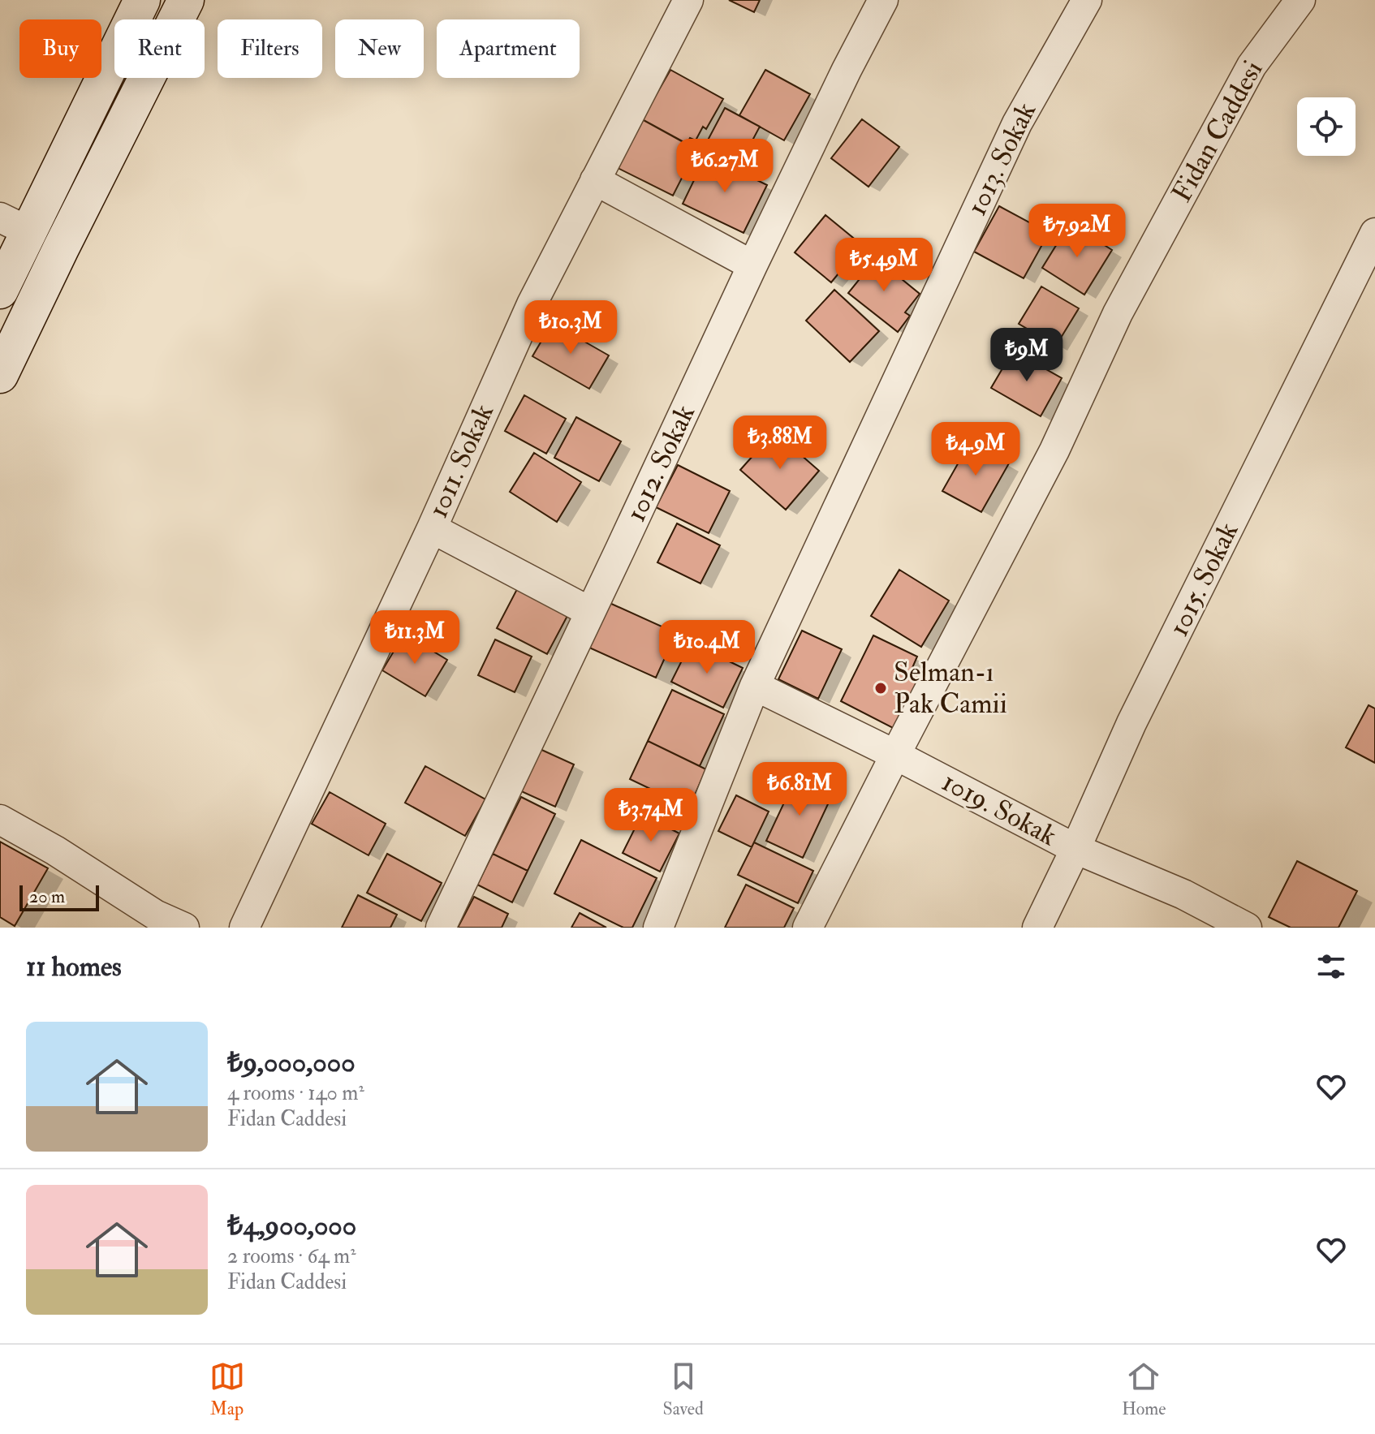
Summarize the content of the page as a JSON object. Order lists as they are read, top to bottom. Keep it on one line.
{"streets":{"street":["Fidan Caddesi","1013. Sokak","1011. Sokak","1012. Sokak","1015. Sokak","1019. Sokak"]},"crossings":[["Fidan Caddesi","1019. Sokak"],["1013. Sokak","1019. Sokak"],["1015. Sokak","1019. Sokak"]],"places":["Selman-ı Pak Camii"],"scale_bar":"20 m","page":{"chip":["Buy","Rent","Filters","New","Apartment"],"price":["₺6.27M","₺7.92M","₺5.49M","₺10.3M","₺9M","₺3.88M","₺4.9M","₺11.3M","₺10.4M","₺6.81M","₺3.74M"],"scale":"20 m","heading":"11 homes","list":[{"name":"₺9,000,000","note":"4 rooms · 140 m² · Fidan Caddesi"},{"name":"₺4,900,000","note":"2 rooms · 64 m² · Fidan Caddesi"}],"tabs":["Map","Saved","Home"]}}
